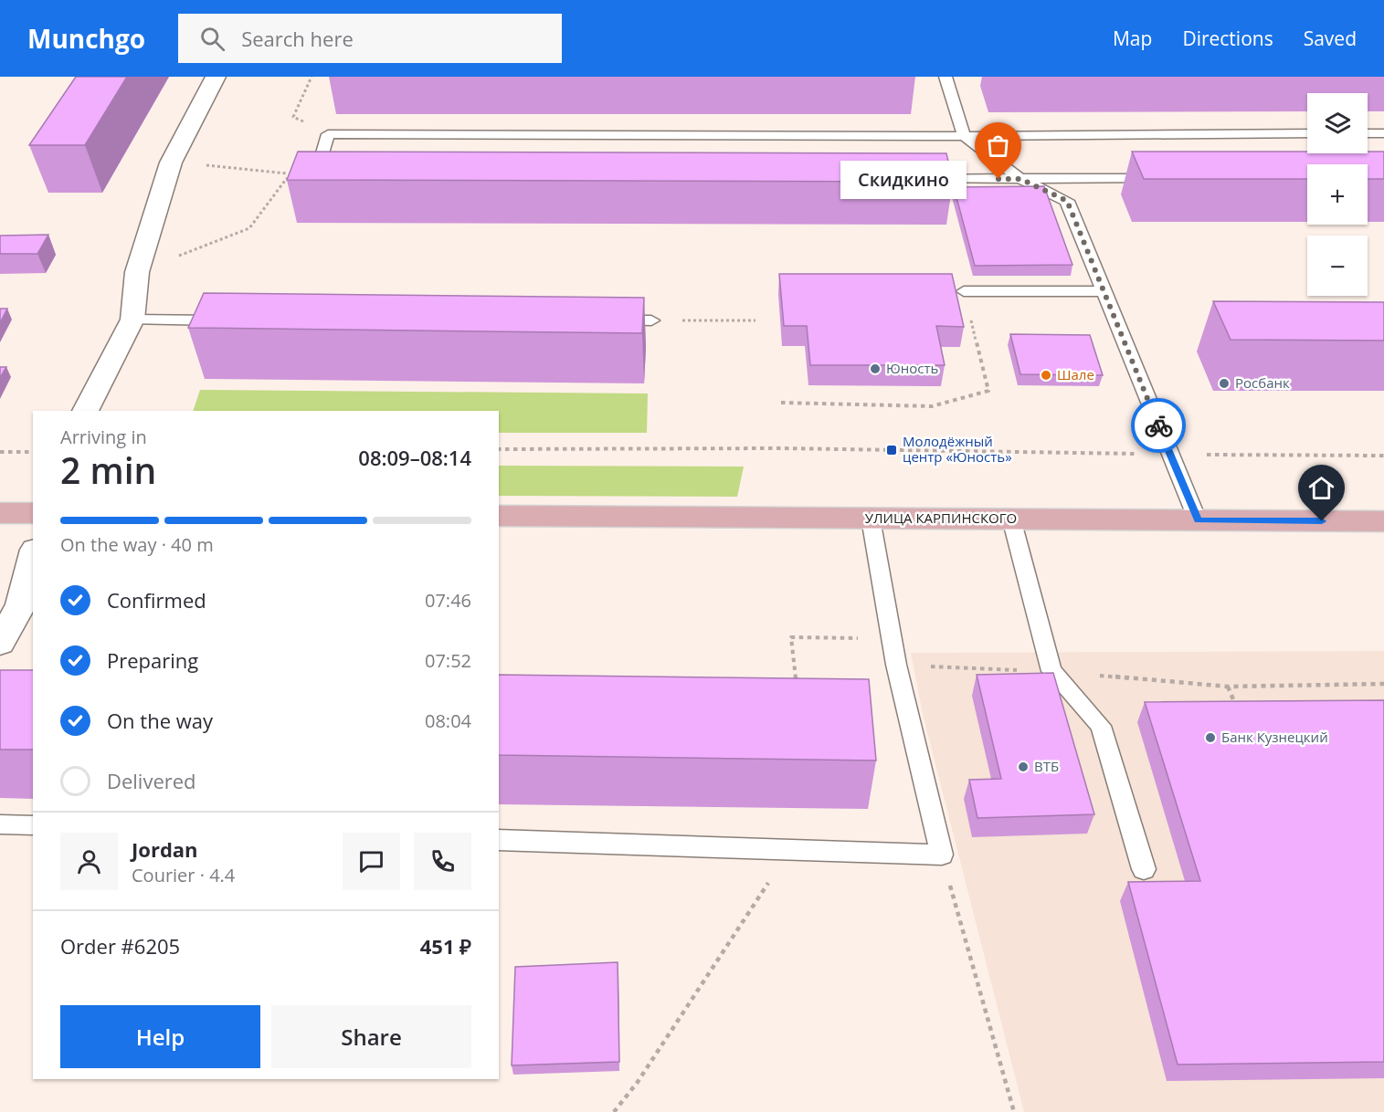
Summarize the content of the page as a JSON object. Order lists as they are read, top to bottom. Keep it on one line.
{"streets":{"main road":["УЛИЦА КАРПИНСКОГО"]},"places":{"other":["Скидкино","Юность","Шале","Росбанк","Банк Кузнецкий","ВТБ"],"transit":["Молодёжный центр «Юность»"]},"page":{"header":"Munchgo","search":"Search here","nav":["Map","Directions","Saved"],"map_buttons":["+","−"],"bubble":"Скидкино","heading":["2 min","Arriving in","08:09–08:14"],"panel":["Jordan","Courier · 4.4","Order #6205","451 ₽"],"bar":"On the way · 40 m","list":[["Confirmed","07:46"],["Preparing","07:52"],["On the way","08:04"],"Delivered"],"buttons":["Help","Share"]}}
